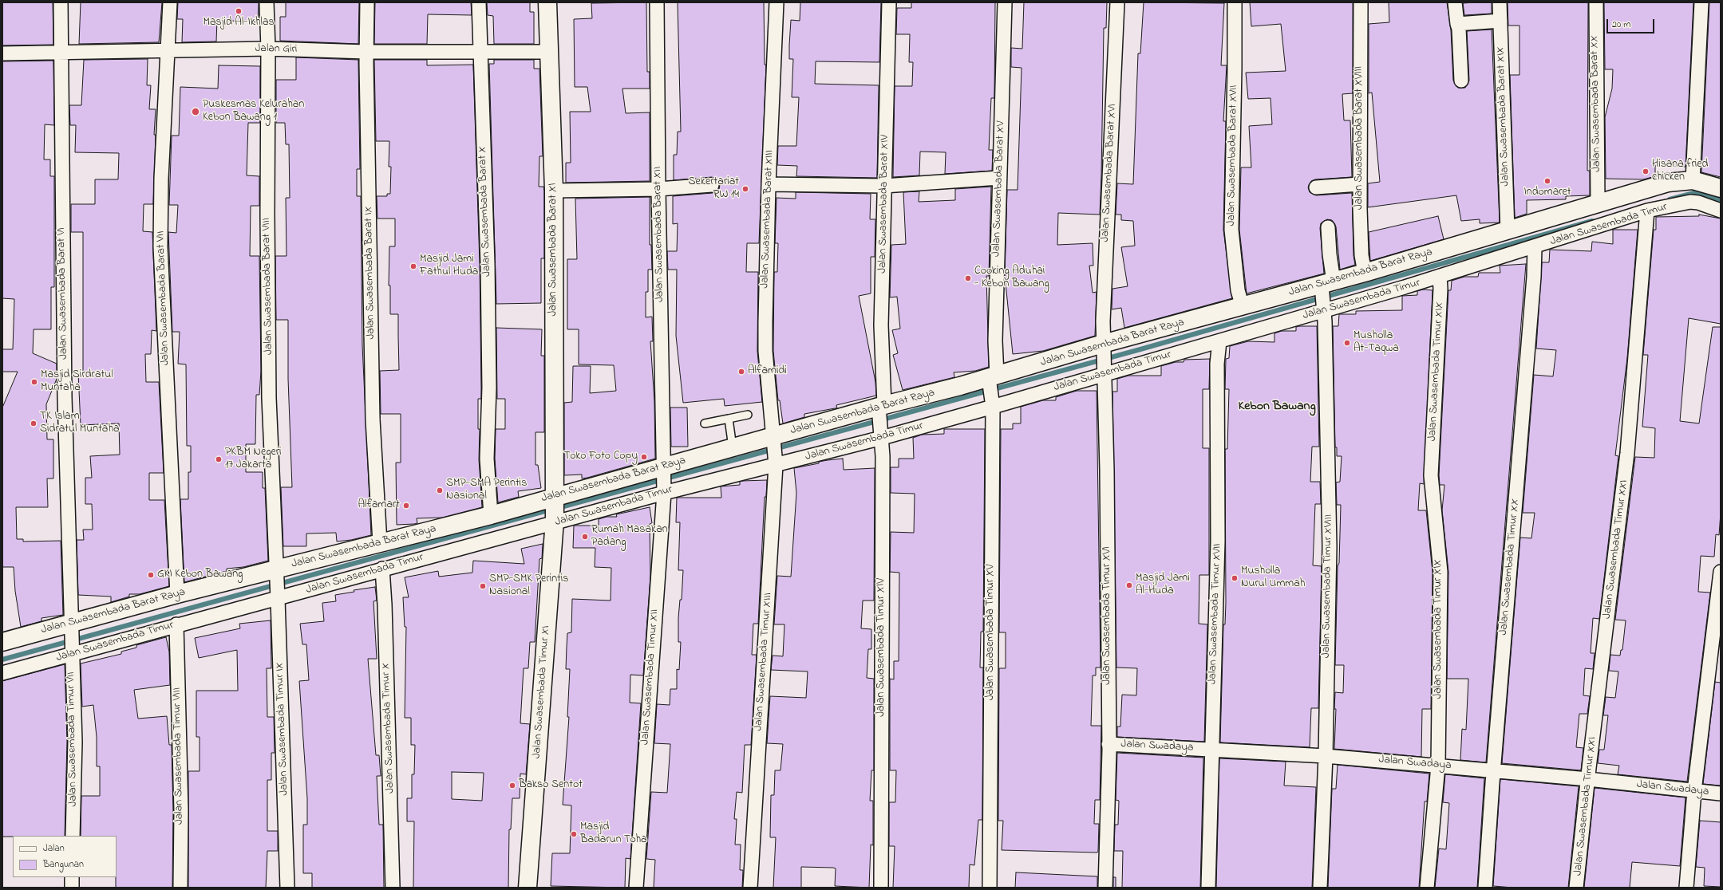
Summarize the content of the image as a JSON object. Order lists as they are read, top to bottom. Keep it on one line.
{"streets":{"street":["Jalan Giri","Jalan Swasembada Barat XX","Jalan Swasembada Barat XIX","Jalan Swasembada Barat XVIII","Jalan Swasembada Barat XVII","Jalan Swasembada Barat XVI","Jalan Swasembada Barat XV","Jalan Swasembada Barat XIV","Jalan Swasembada Barat X","Jalan Swasembada Barat XIII","Jalan Swasembada Timur","Jalan Swasembada Barat XII","Jalan Swasembada Barat XI","Jalan Swasembada Barat IX","Jalan Swasembada Barat Raya","Jalan Swasembada Barat VIII","Jalan Swasembada Barat VI","Jalan Swasembada Barat VII","Jalan Swasembada Timur XIX","Jalan Swasembada Timur XXI","Jalan Swasembada Timur XX","Jalan Swasembada Timur XVIII","Jalan Swasembada Timur XVII","Jalan Swasembada Timur XVI","Jalan Swasembada Timur XV","Jalan Swasembada Timur XIV","Jalan Swasembada Timur XIII","Jalan Swasembada Timur XII","Jalan Swasembada Timur XI","Jalan Swasembada Timur X","Jalan Swasembada Timur IX","Jalan Swasembada Timur VII","Jalan Swadaya","Jalan Swasembada Timur VIII"]},"crossings":[["Jalan Giri","Jalan Swasembada Barat X"],["Jalan Giri","Jalan Swasembada Barat XI"],["Jalan Giri","Jalan Swasembada Barat IX"],["Jalan Giri","Jalan Swasembada Barat VIII"],["Jalan Giri","Jalan Swasembada Barat VI"],["Jalan Giri","Jalan Swasembada Barat VII"],["Jalan Swasembada Barat XX","Jalan Swasembada Barat Raya"],["Jalan Swasembada Barat XIX","Jalan Swasembada Barat Raya"],["Jalan Swasembada Barat XVIII","Jalan Swasembada Barat Raya"],["Jalan Swasembada Barat XVII","Jalan Swasembada Barat Raya"],["Jalan Swasembada Barat XVI","Jalan Swasembada Barat Raya"],["Jalan Swasembada Barat XVI","Jalan Swasembada Timur XVI"],["Jalan Swasembada Barat XV","Jalan Swasembada Barat Raya"],["Jalan Swasembada Barat XV","Jalan Swasembada Timur XV"],["Jalan Swasembada Barat XIV","Jalan Swasembada Barat Raya"],["Jalan Swasembada Barat XIV","Jalan Swasembada Timur XIV"],["Jalan Swasembada Barat X","Jalan Swasembada Barat Raya"],["Jalan Swasembada Barat XIII","Jalan Swasembada Barat Raya"],["Jalan Swasembada Barat XIII","Jalan Swasembada Timur XIII"],["Jalan Swasembada Timur","Jalan Swasembada Barat Raya"],["Jalan Swasembada Timur","Jalan Swasembada Timur XIX"],["Jalan Swasembada Timur","Jalan Swasembada Timur XXI"],["Jalan Swasembada Timur","Jalan Swasembada Timur XX"],["Jalan Swasembada Timur","Jalan Swasembada Timur XVIII"],["Jalan Swasembada Timur","Jalan Swasembada Timur XVII"],["Jalan Swasembada Timur","Jalan Swasembada Timur XVI"],["Jalan Swasembada Timur","Jalan Swasembada Timur XV"],["Jalan Swasembada Timur","Jalan Swasembada Timur XIV"],["Jalan Swasembada Timur","Jalan Swasembada Timur XIII"],["Jalan Swasembada Timur","Jalan Swasembada Timur XII"],["Jalan Swasembada Timur","Jalan Swasembada Timur XI"],["Jalan Swasembada Timur","Jalan Swasembada Timur X"],["Jalan Swasembada Timur","Jalan Swasembada Timur IX"],["Jalan Swasembada Timur","Jalan Swasembada Timur VII"],["Jalan Swasembada Timur","Jalan Swasembada Timur VIII"],["Jalan Swasembada Barat XII","Jalan Swasembada Barat Raya"],["Jalan Swasembada Barat XII","Jalan Swasembada Timur XII"],["Jalan Swasembada Barat XI","Jalan Swasembada Barat Raya"],["Jalan Swasembada Barat XI","Jalan Swasembada Timur XI"],["Jalan Swasembada Barat IX","Jalan Swasembada Barat Raya"],["Jalan Swasembada Barat Raya","Jalan Swasembada Barat VIII"],["Jalan Swasembada Barat Raya","Jalan Swasembada Barat VI"],["Jalan Swasembada Barat Raya","Jalan Swasembada Barat VII"],["Jalan Swasembada Barat Raya","Jalan Swasembada Timur XVIII"],["Jalan Swasembada Barat Raya","Jalan Swasembada Timur XVI"],["Jalan Swasembada Barat Raya","Jalan Swasembada Timur XV"],["Jalan Swasembada Barat Raya","Jalan Swasembada Timur XIV"],["Jalan Swasembada Barat Raya","Jalan Swasembada Timur XIII"],["Jalan Swasembada Barat Raya","Jalan Swasembada Timur XII"],["Jalan Swasembada Barat Raya","Jalan Swasembada Timur XI"],["Jalan Swasembada Barat Raya","Jalan Swasembada Timur IX"],["Jalan Swasembada Barat Raya","Jalan Swasembada Timur VII"],["Jalan Swasembada Barat VIII","Jalan Swasembada Timur IX"],["Jalan Swasembada Barat VI","Jalan Swasembada Timur VII"],["Jalan Swasembada Timur XIX","Jalan Swadaya"],["Jalan Swasembada Timur XXI","Jalan Swadaya"],["Jalan Swasembada Timur XX","Jalan Swadaya"],["Jalan Swasembada Timur XVIII","Jalan Swadaya"],["Jalan Swasembada Timur XVII","Jalan Swadaya"],["Jalan Swasembada Timur XVI","Jalan Swadaya"]],"districts":["Kebon Bawang"],"places":["Masjid Al-Ikhlas","Puskesmas Kelurahan Kebon Bawang 1","Hisana fried chicken","Indomaret","Sekertariat RW 14","Masjid Jami Fathul Huda","Cooking Aduhai - Kebon Bawang","Musholla At-Taqwa","Alfamidi","Masjid Sirdratul Muntaha","TK Islam Sidratul Muntaha","Toko Foto Copy","PKBM Negeri 17 Jakarta","SMP-SMA Perintis Nasional","Alfamart","Rumah Masakan Padang","GKI Kebon Bawang","Musholla Nurul Ummah","Masjid Jami Al-Huda","SMP-SMK Perintis Nasional","Bakso Sentot","Masjid Badarun Toha"],"legend":["Jalan","Bangunan"],"scale_bar":"20 m"}
